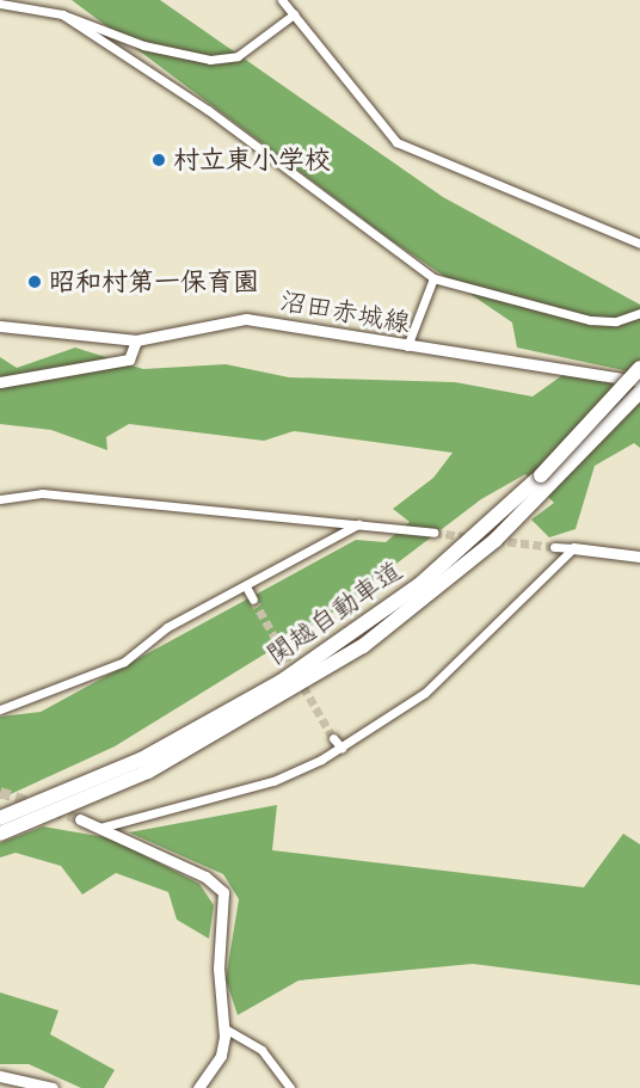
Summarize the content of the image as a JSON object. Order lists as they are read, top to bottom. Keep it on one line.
{"streets":{"highway":["関越自動車道"],"main road":["沼田赤城線"]},"places":["村立東小学校","昭和村第一保育園"]}
